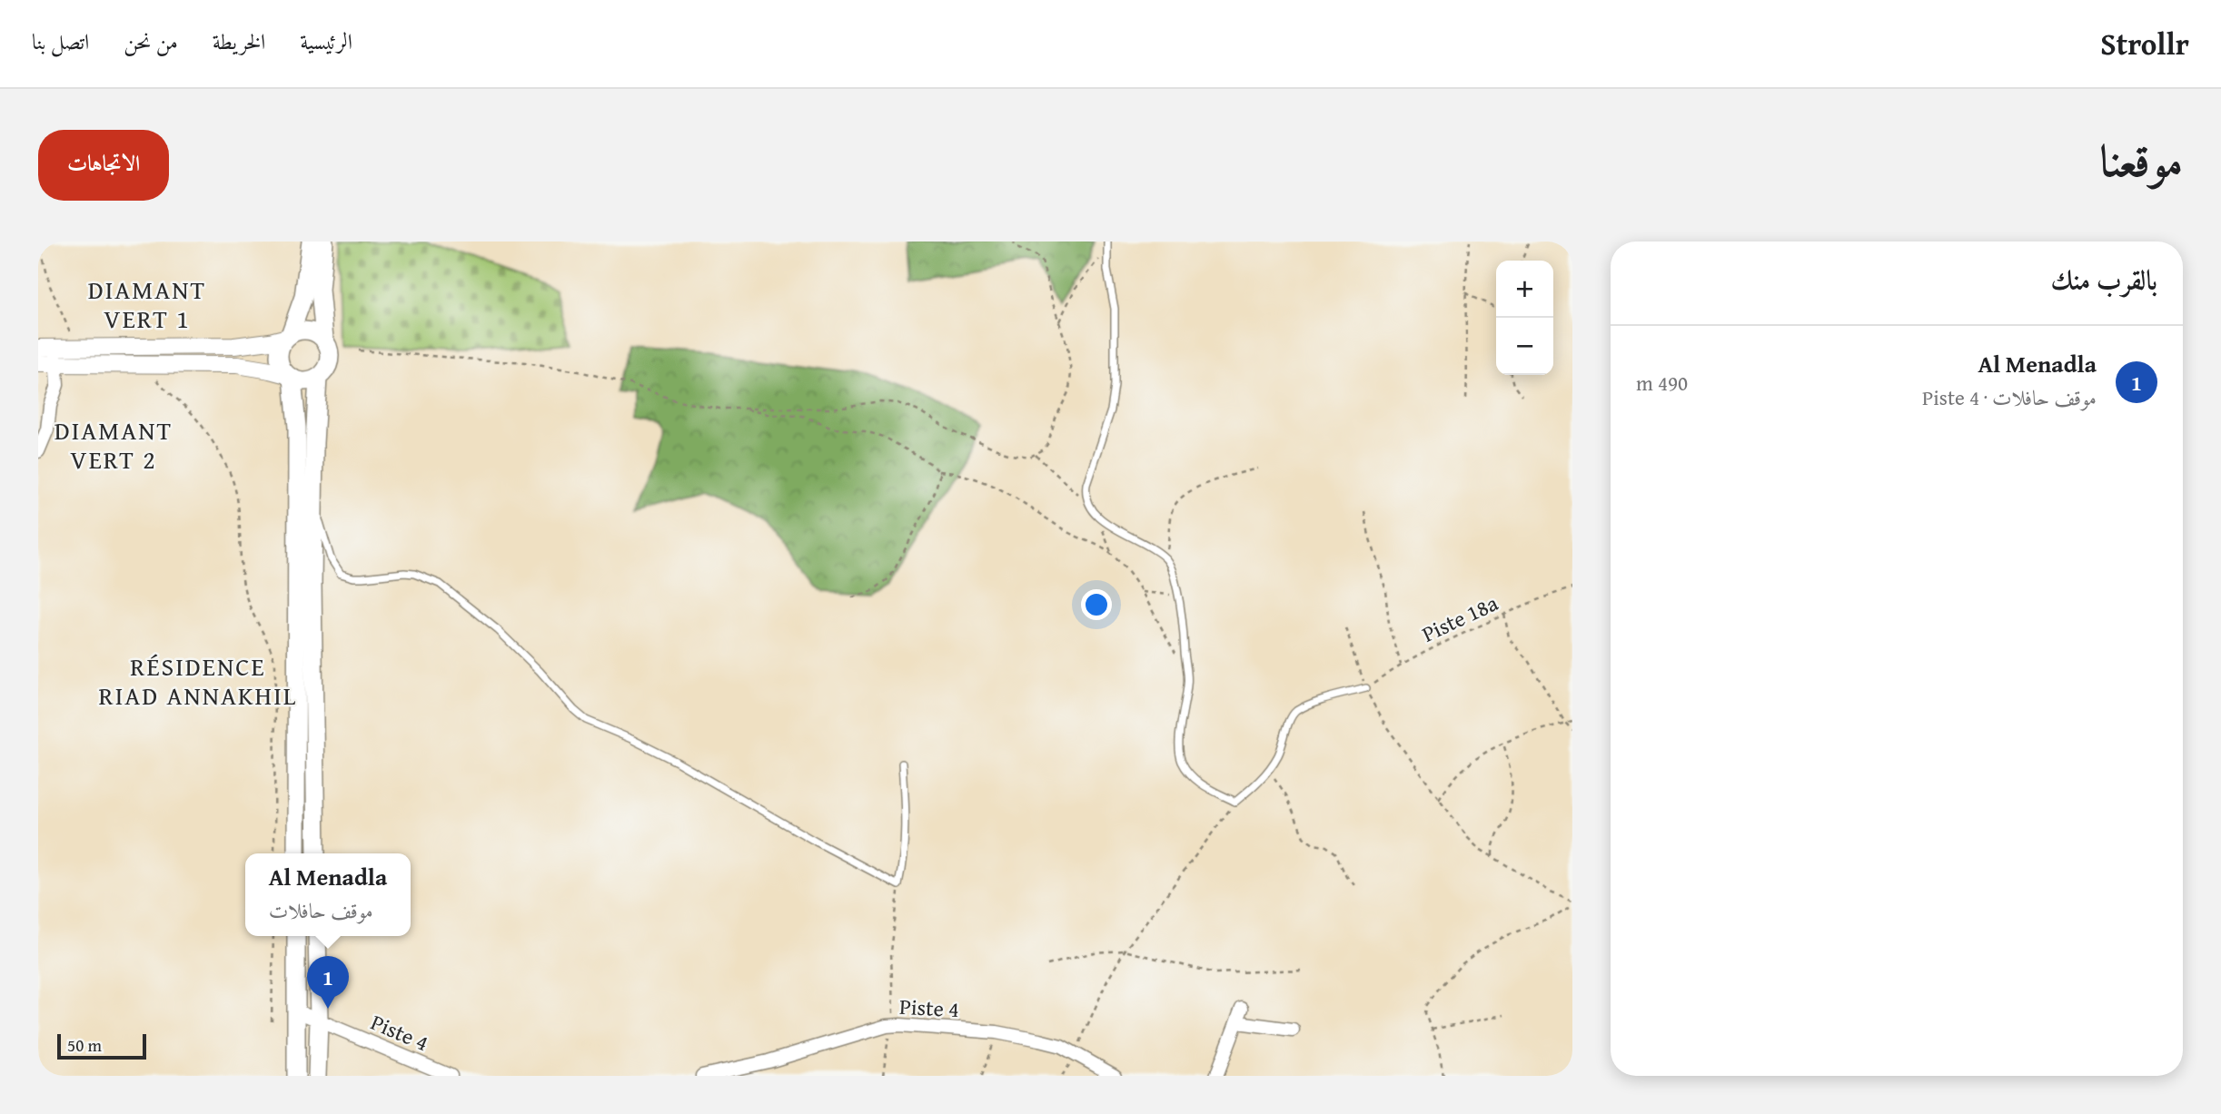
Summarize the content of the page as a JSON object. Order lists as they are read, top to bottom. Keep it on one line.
{"streets":{"street":["Piste 4"],"path":["Piste 18a"]},"districts":["DIAMANT VERT 1","DIAMANT VERT 2","RÉSIDENCE RIAD ANNAKHIL"],"scale_bar":"50 m","page":{"header":"Strollr","nav":["الرئيسية","الخريطة","من نحن","اتصل بنا"],"title":"موقعنا","buttons":"الاتجاهات","heading":"بالقرب منك","map_buttons":["+","−"],"list":[{"mark":"1","name":"Al Menadla","note":"موقف حافلات · Piste 4","value":"490 m"}],"popup":["Al Menadla","موقف حافلات"],"pins":"1","scale":"50 m"}}
